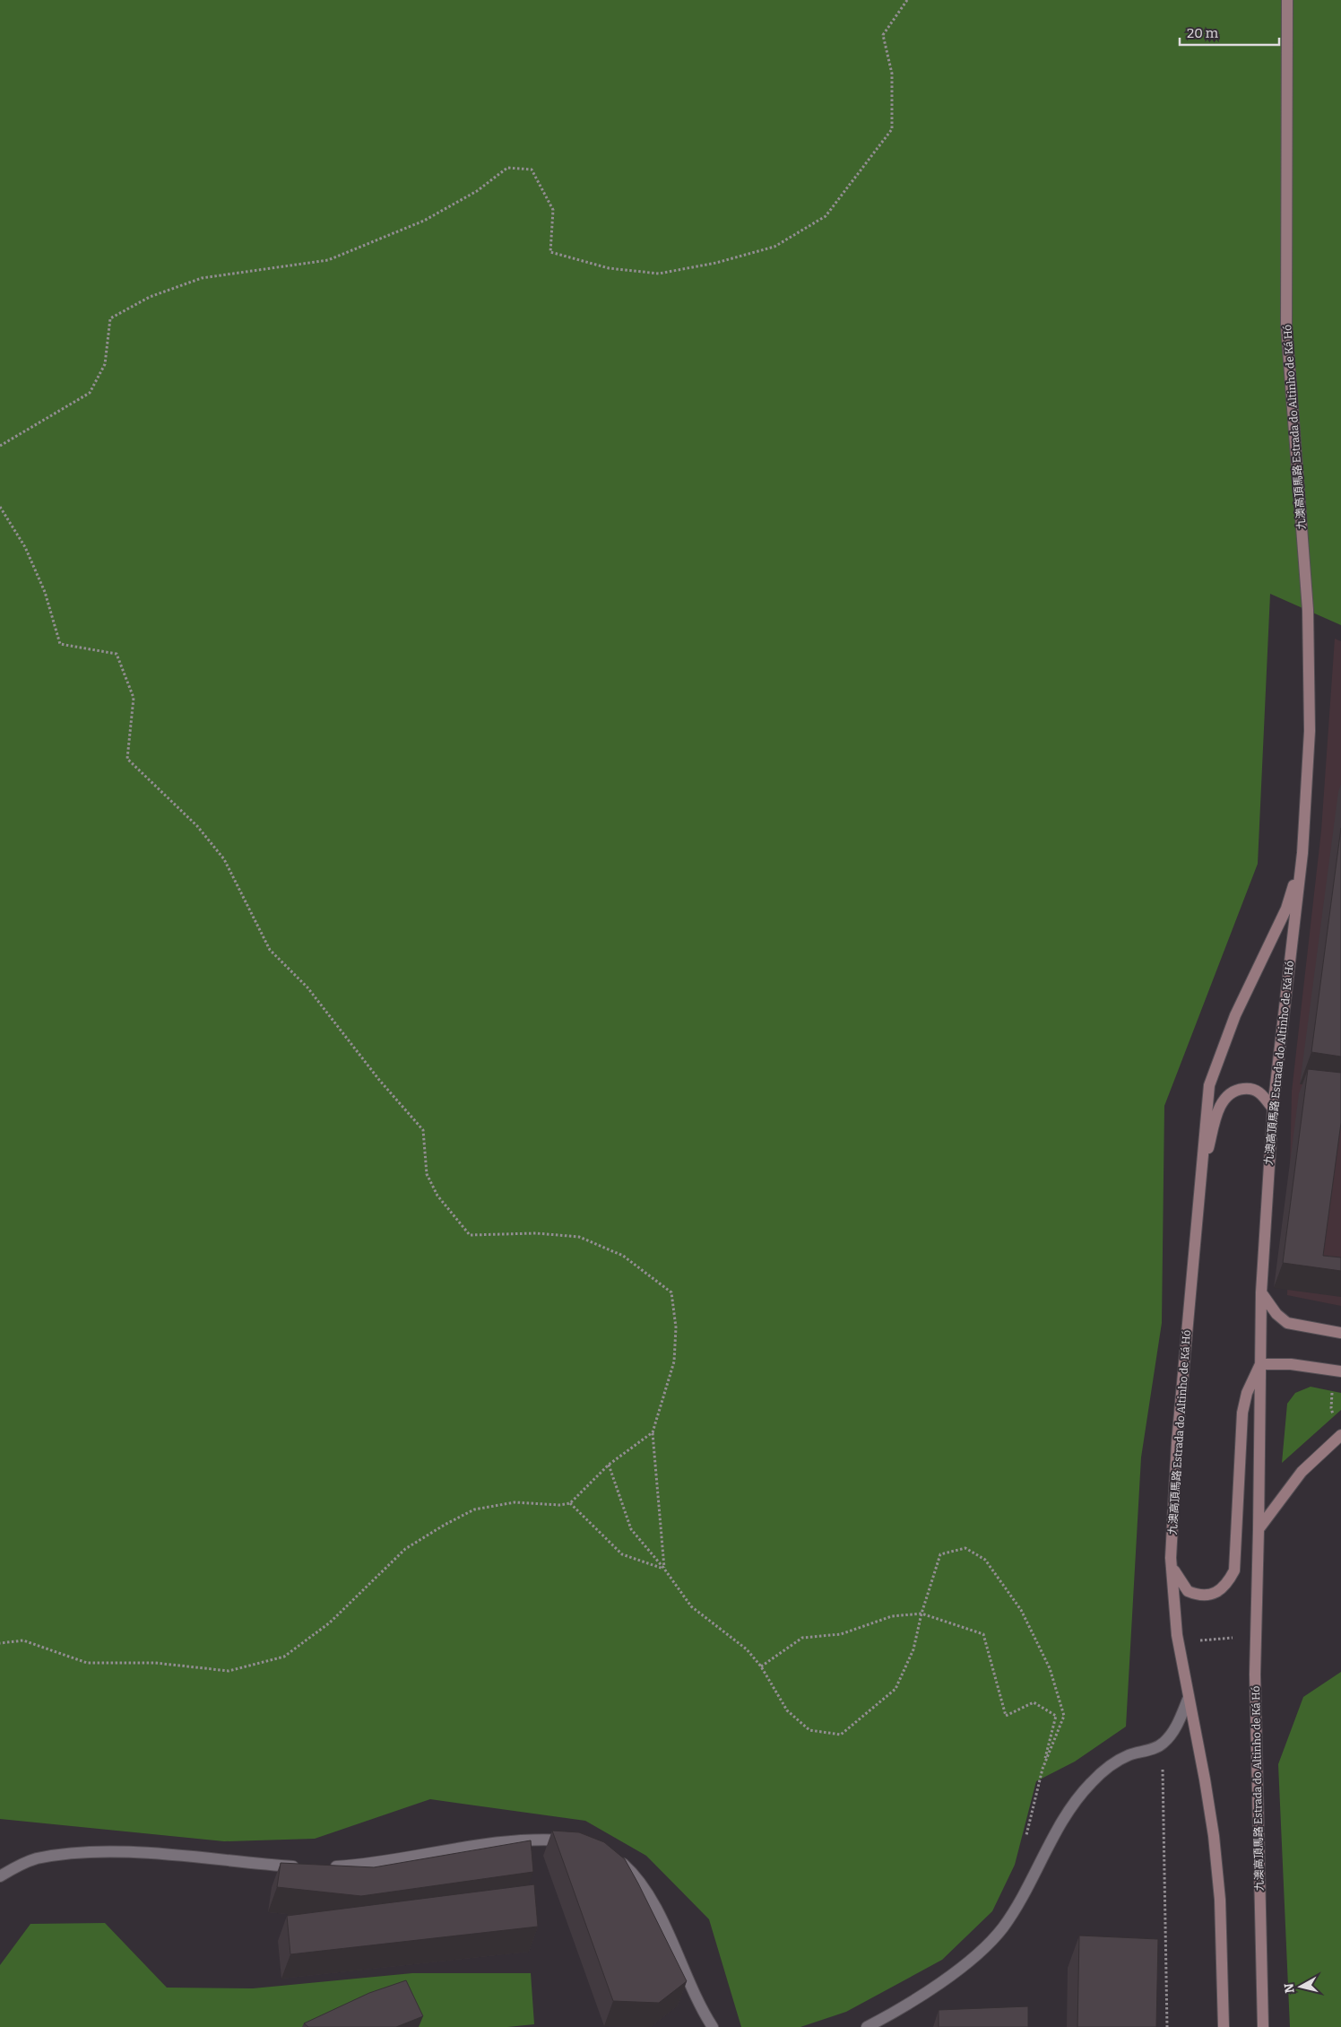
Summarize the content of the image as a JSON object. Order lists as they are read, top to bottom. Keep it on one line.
{"streets":{"main road":["九澳高頂馬路 Estrada do Altinho de Ká Hó"]},"scale_bar":"20 m","north":"left"}
